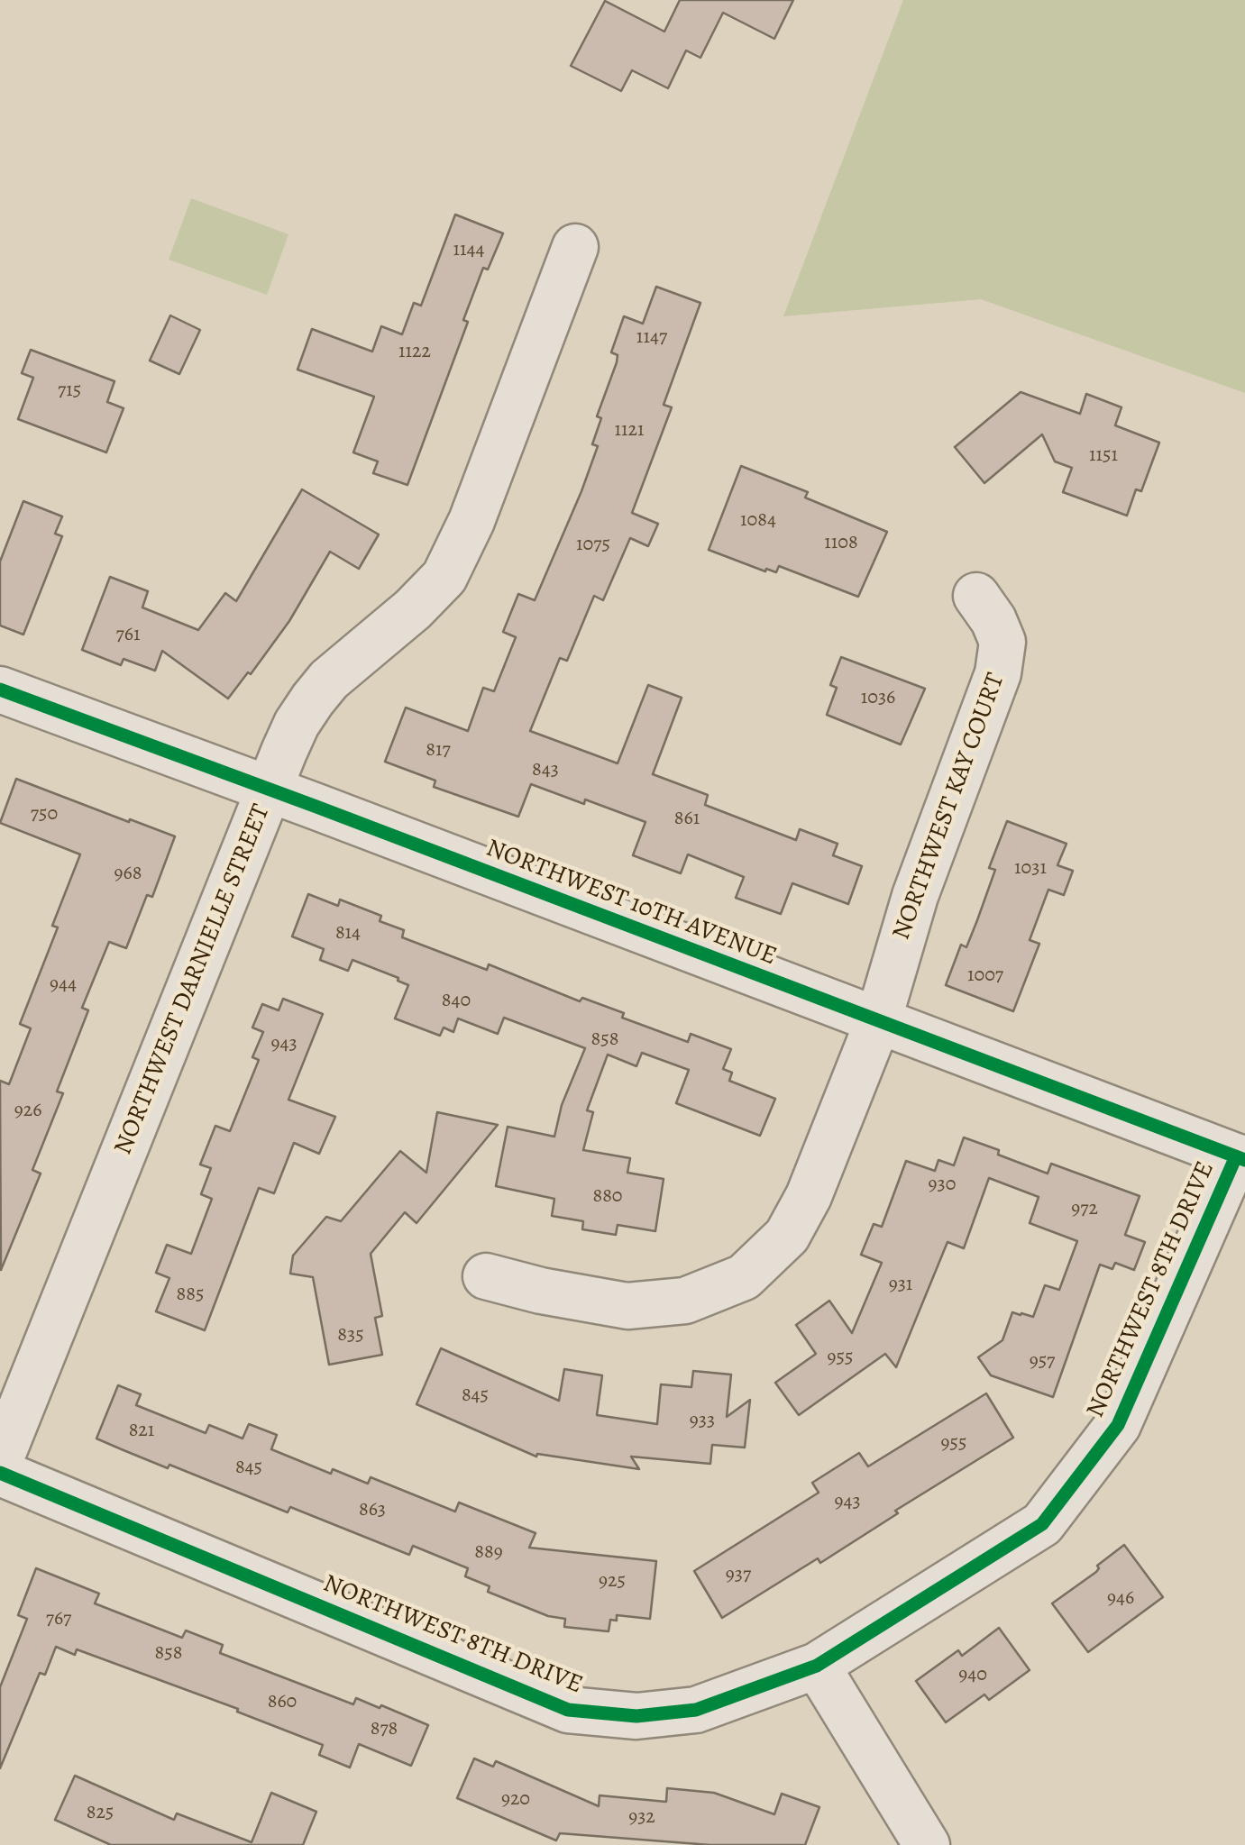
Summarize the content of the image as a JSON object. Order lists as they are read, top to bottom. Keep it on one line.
{"streets":{"street":["NORTHWEST KAY COURT","NORTHWEST 10TH AVENUE","NORTHWEST DARNIELLE STREET","NORTHWEST 8TH DRIVE"]},"crossings":[["NORTHWEST KAY COURT","NORTHWEST 10TH AVENUE"],["NORTHWEST 10TH AVENUE","NORTHWEST DARNIELLE STREET"],["NORTHWEST 10TH AVENUE","NORTHWEST 8TH DRIVE"]],"house_numbers":["1144","1147","1122","715","1121","1151","1084","1108","1075","761","1036","817","843","750","861","1031","968","814","1007","944","840","858","943","926","930","880","972","931","885","835","955","957","845","933","821","955","845","943","863","889","937","925","946","767","858","940","860","878","920","825","932"]}
